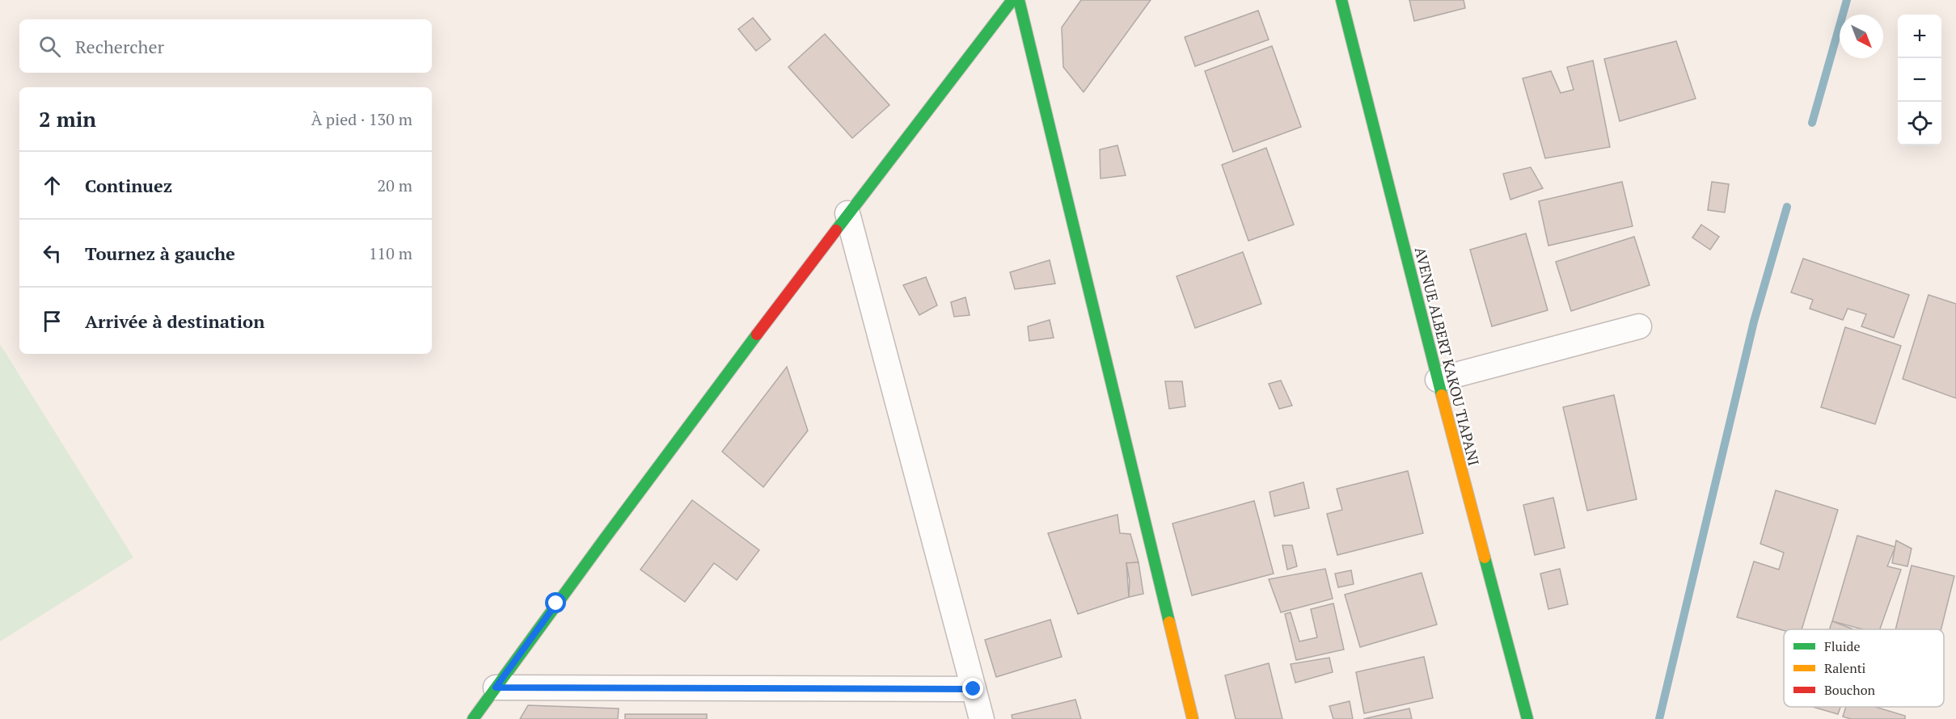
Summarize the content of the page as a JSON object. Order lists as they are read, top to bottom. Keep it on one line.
{"streets":{"street":["AVENUE ALBERT KAKOU TIAPANI"]},"legend":["Fluide","Ralenti","Bouchon"],"north":"bottom right","page":{"map_buttons":["+","−"],"search":"Rechercher","heading":["2 min","À pied · 130 m"],"list":[["Continuez","20 m"],["Tournez à gauche","110 m"],"Arrivée à destination"]}}
